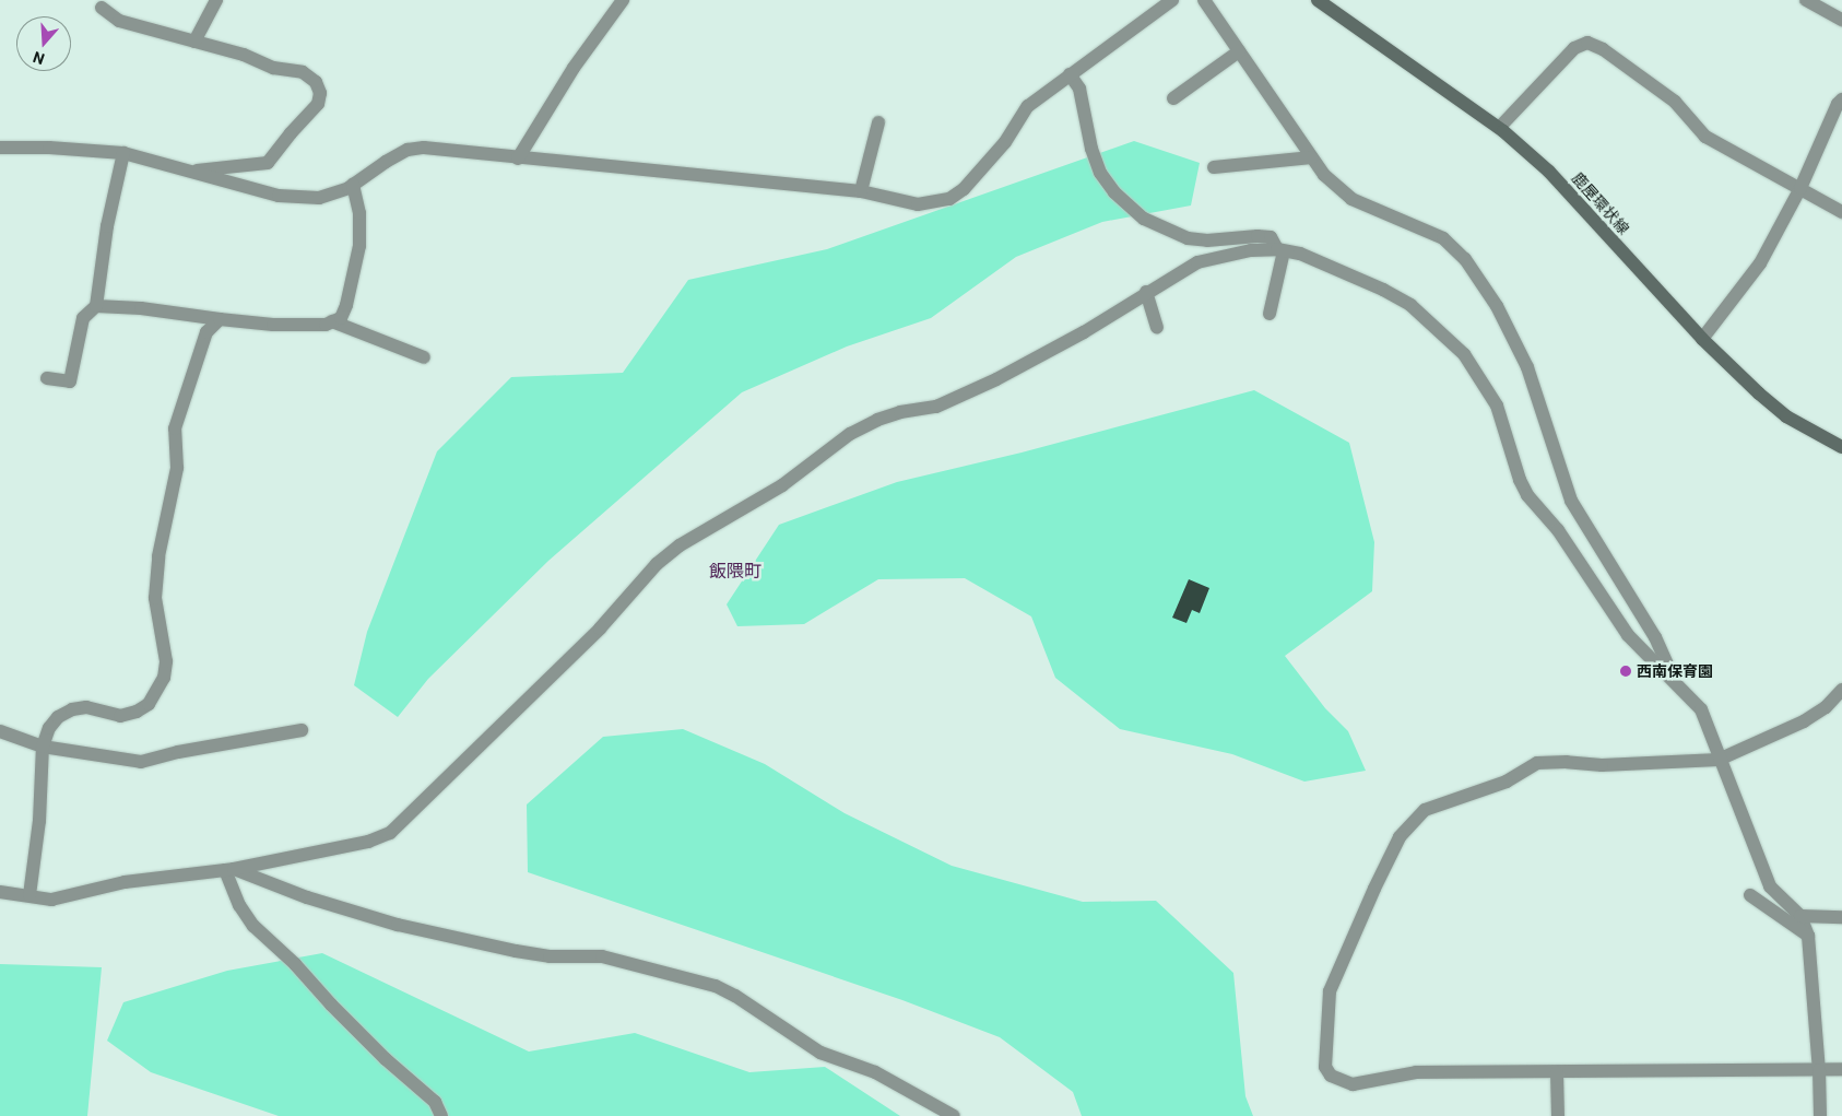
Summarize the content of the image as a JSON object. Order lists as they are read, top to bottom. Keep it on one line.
{"streets":{"main road":["鹿屋環状線"]},"districts":["飯隈町"],"places":["西南保育園"],"north":"bottom"}
